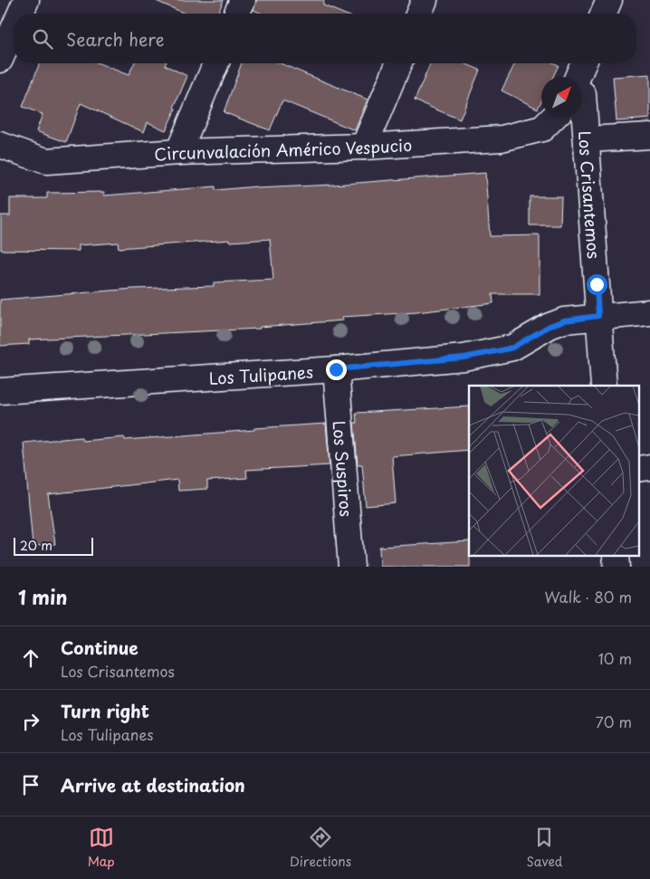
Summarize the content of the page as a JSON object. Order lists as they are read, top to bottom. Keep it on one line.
{"streets":{"street":["Circunvalación Américo Vespucio","Los Crisantemos","Los Tulipanes","Los Suspiros"]},"crossings":[["Los Crisantemos","Los Tulipanes"],["Los Tulipanes","Los Suspiros"]],"scale_bar":"20 m","north":"top right","page":{"search":"Search here","scale":"20 m","heading":["1 min","Walk · 80 m"],"list":[["Continue","Los Crisantemos","10 m"],["Turn right","Los Tulipanes","70 m"],"Arrive at destination"],"nav":["Map","Directions","Saved"]}}
